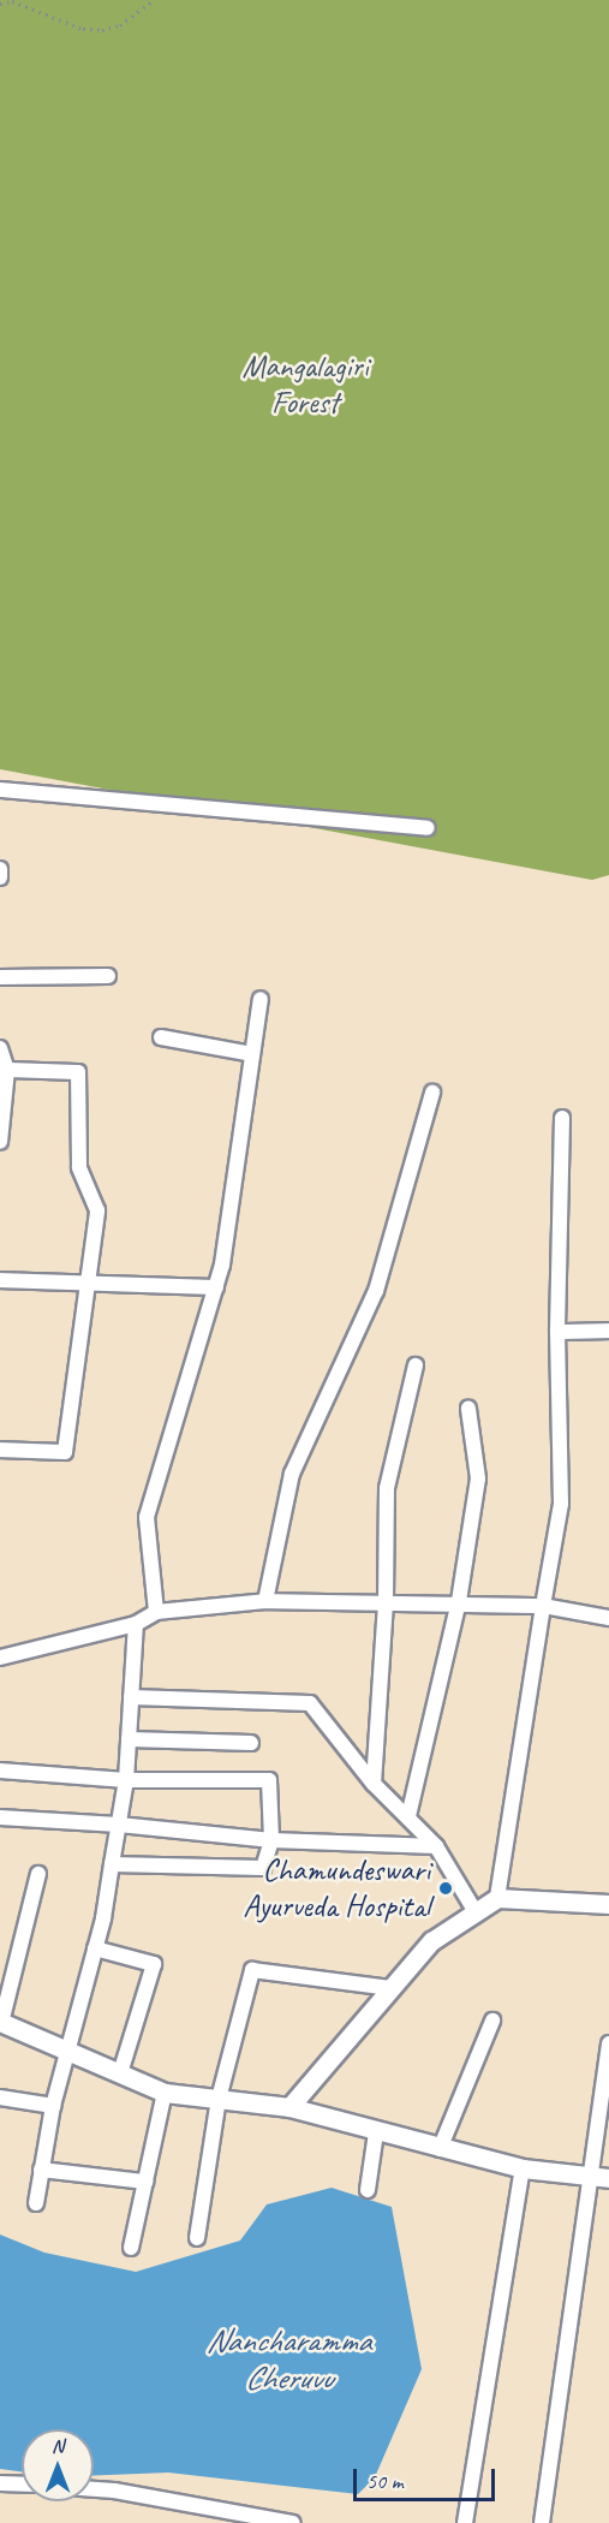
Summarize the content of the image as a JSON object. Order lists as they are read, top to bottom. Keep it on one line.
{"water":["Nancharamma Cheruvu"],"parks":["Mangalagiri Forest"],"places":["Chamundeswari Ayurveda Hospital"],"scale_bar":"50 m","north":"top"}
